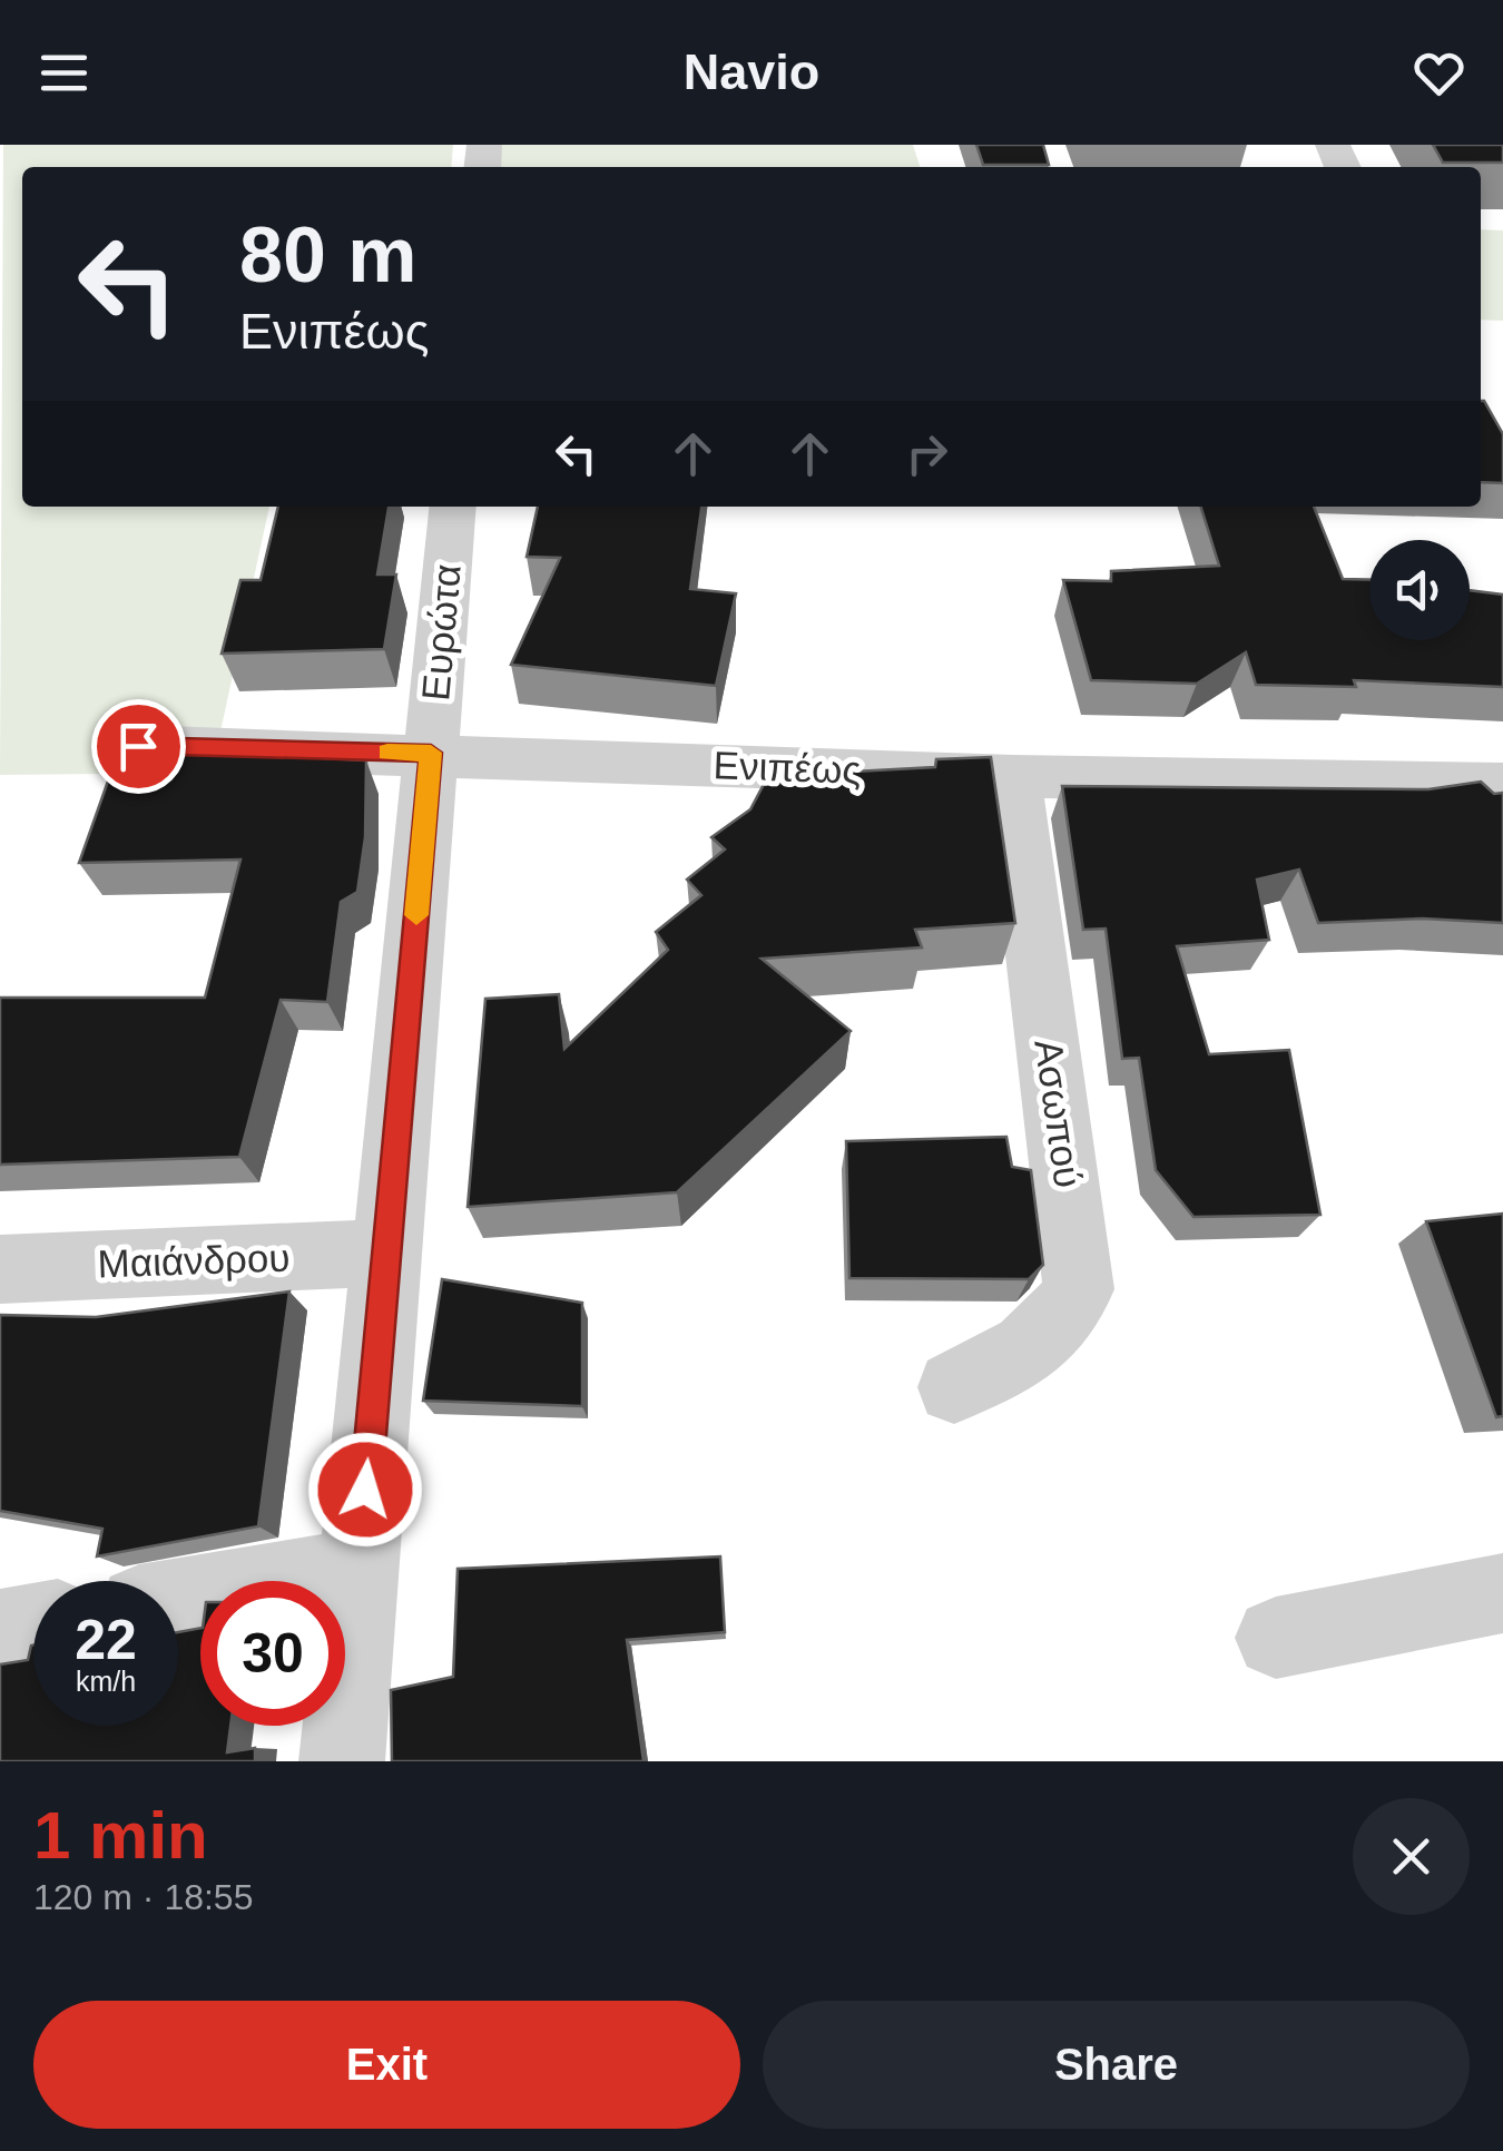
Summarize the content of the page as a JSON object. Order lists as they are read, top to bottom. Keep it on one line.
{"streets":{"street":["Ευρώτα","Ενιπέως","Ασωπού","Μαιάνδρου"]},"crossings":[["Ευρώτα","Ενιπέως"],["Ευρώτα","Μαιάνδρου"],["Ενιπέως","Ασωπού"]],"page":{"header":"Navio","turn":["80 m","Ενιπέως"],"speed":"22 km/h","limit":"30","heading":["1 min","120 m · 18:55"],"buttons":["Exit","Share"]}}
